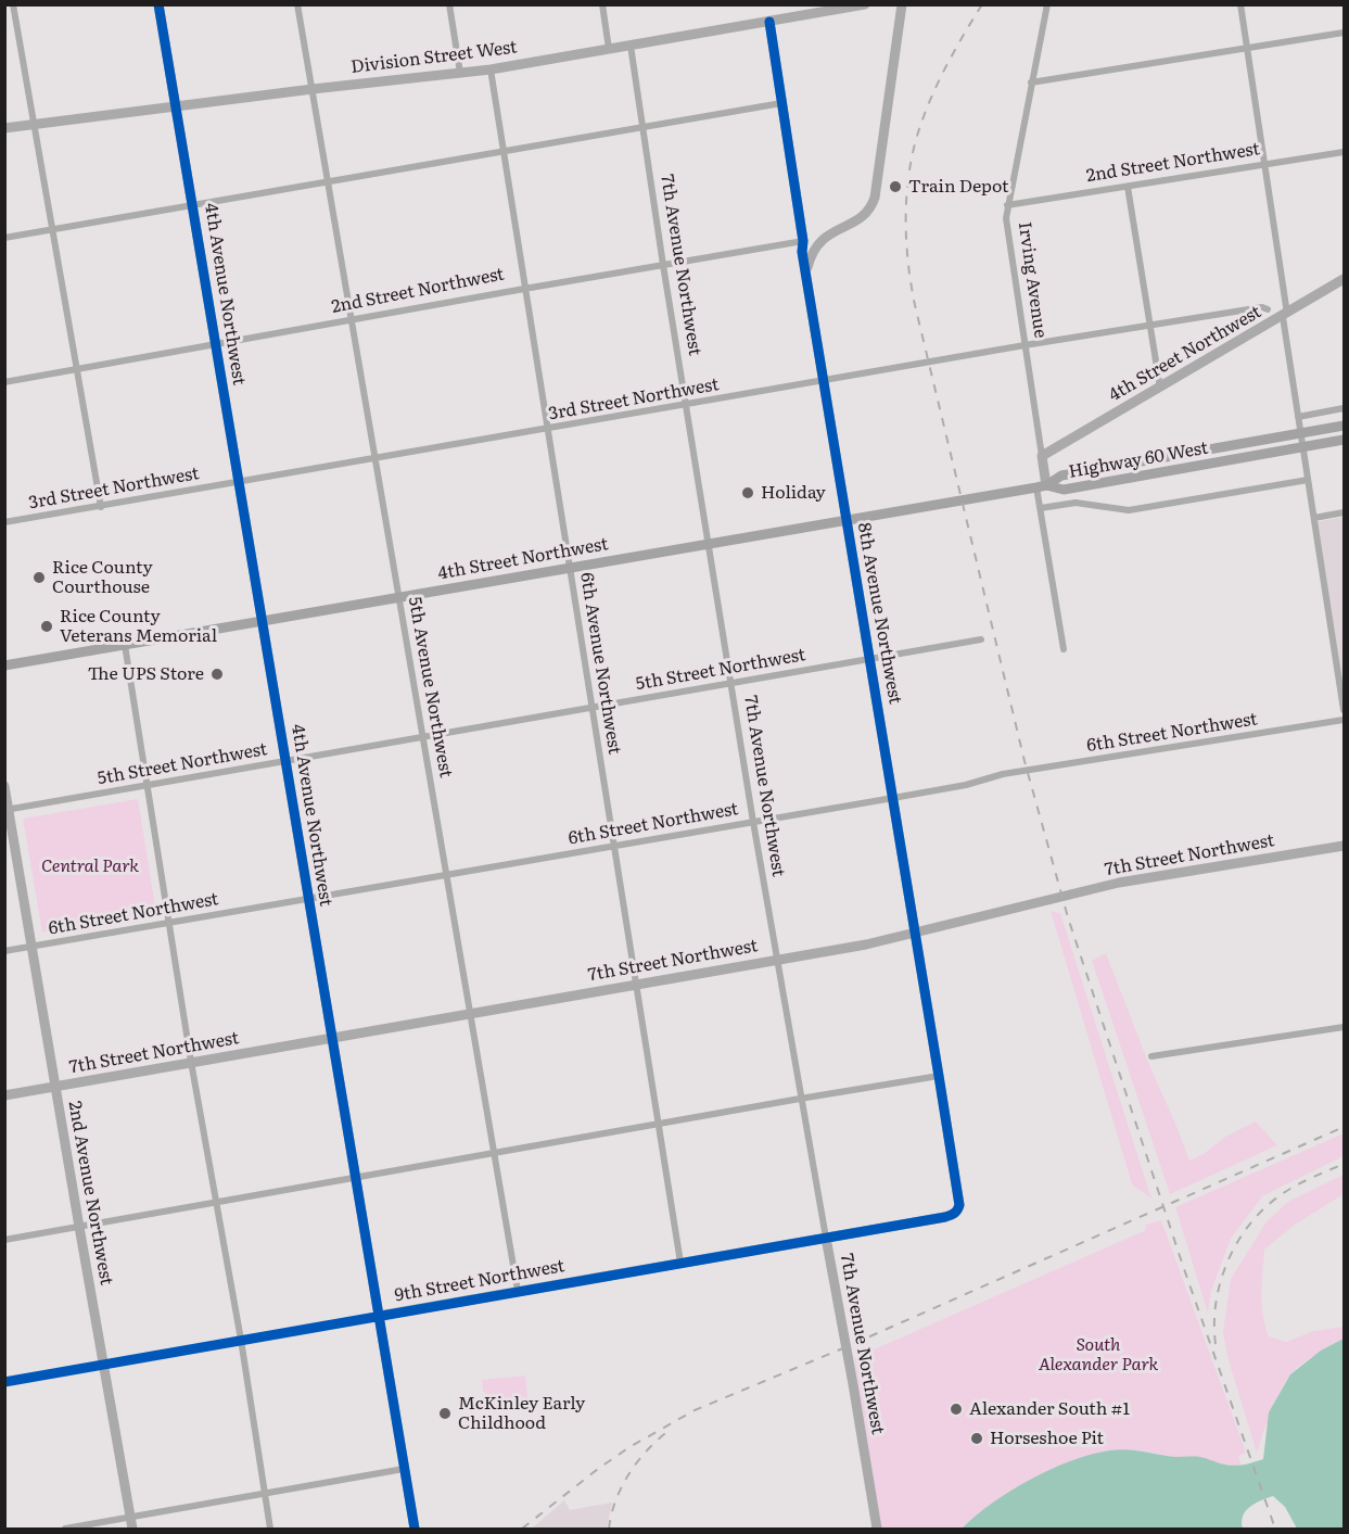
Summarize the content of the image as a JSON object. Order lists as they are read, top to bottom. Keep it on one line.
{"streets":{"main road":["4th Street Northwest","Highway 60 West"],"street":["Division Street West","2nd Street Northwest","7th Avenue Northwest","Irving Avenue","4th Avenue Northwest","3rd Street Northwest","8th Avenue Northwest","6th Avenue Northwest","5th Street Northwest","5th Avenue Northwest","6th Street Northwest","7th Street Northwest","2nd Avenue Northwest","9th Street Northwest"]},"crossings":[["Division Street West","7th Avenue Northwest"],["Division Street West","4th Avenue Northwest"],["Division Street West","8th Avenue Northwest"],["Division Street West","6th Avenue Northwest"],["Division Street West","5th Avenue Northwest"],["2nd Street Northwest","7th Avenue Northwest"],["2nd Street Northwest","Irving Avenue"],["2nd Street Northwest","4th Avenue Northwest"],["2nd Street Northwest","8th Avenue Northwest"],["2nd Street Northwest","6th Avenue Northwest"],["2nd Street Northwest","5th Avenue Northwest"],["7th Avenue Northwest","4th Street Northwest"],["7th Avenue Northwest","3rd Street Northwest"],["7th Avenue Northwest","5th Street Northwest"],["7th Avenue Northwest","6th Street Northwest"],["7th Avenue Northwest","7th Street Northwest"],["7th Avenue Northwest","9th Street Northwest"],["Irving Avenue","4th Street Northwest"],["Irving Avenue","3rd Street Northwest"],["Irving Avenue","Highway 60 West"],["4th Avenue Northwest","4th Street Northwest"],["4th Avenue Northwest","3rd Street Northwest"],["4th Avenue Northwest","5th Street Northwest"],["4th Avenue Northwest","6th Street Northwest"],["4th Avenue Northwest","7th Street Northwest"],["4th Avenue Northwest","9th Street Northwest"],["4th Street Northwest","Highway 60 West"],["4th Street Northwest","8th Avenue Northwest"],["4th Street Northwest","6th Avenue Northwest"],["4th Street Northwest","5th Avenue Northwest"],["3rd Street Northwest","8th Avenue Northwest"],["3rd Street Northwest","6th Avenue Northwest"],["3rd Street Northwest","5th Avenue Northwest"],["8th Avenue Northwest","5th Street Northwest"],["8th Avenue Northwest","6th Street Northwest"],["8th Avenue Northwest","7th Street Northwest"],["8th Avenue Northwest","9th Street Northwest"],["6th Avenue Northwest","5th Street Northwest"],["6th Avenue Northwest","6th Street Northwest"],["6th Avenue Northwest","7th Street Northwest"],["6th Avenue Northwest","9th Street Northwest"],["5th Street Northwest","5th Avenue Northwest"],["5th Street Northwest","2nd Avenue Northwest"],["5th Avenue Northwest","6th Street Northwest"],["5th Avenue Northwest","7th Street Northwest"],["5th Avenue Northwest","9th Street Northwest"],["6th Street Northwest","2nd Avenue Northwest"],["7th Street Northwest","2nd Avenue Northwest"],["2nd Avenue Northwest","9th Street Northwest"]],"parks":["Central Park","South Alexander Park"],"places":["Train Depot","Holiday","Rice County Courthouse","Rice County Veterans Memorial","The UPS Store","Alexander South #1","McKinley Early Childhood","Horseshoe Pit"]}
